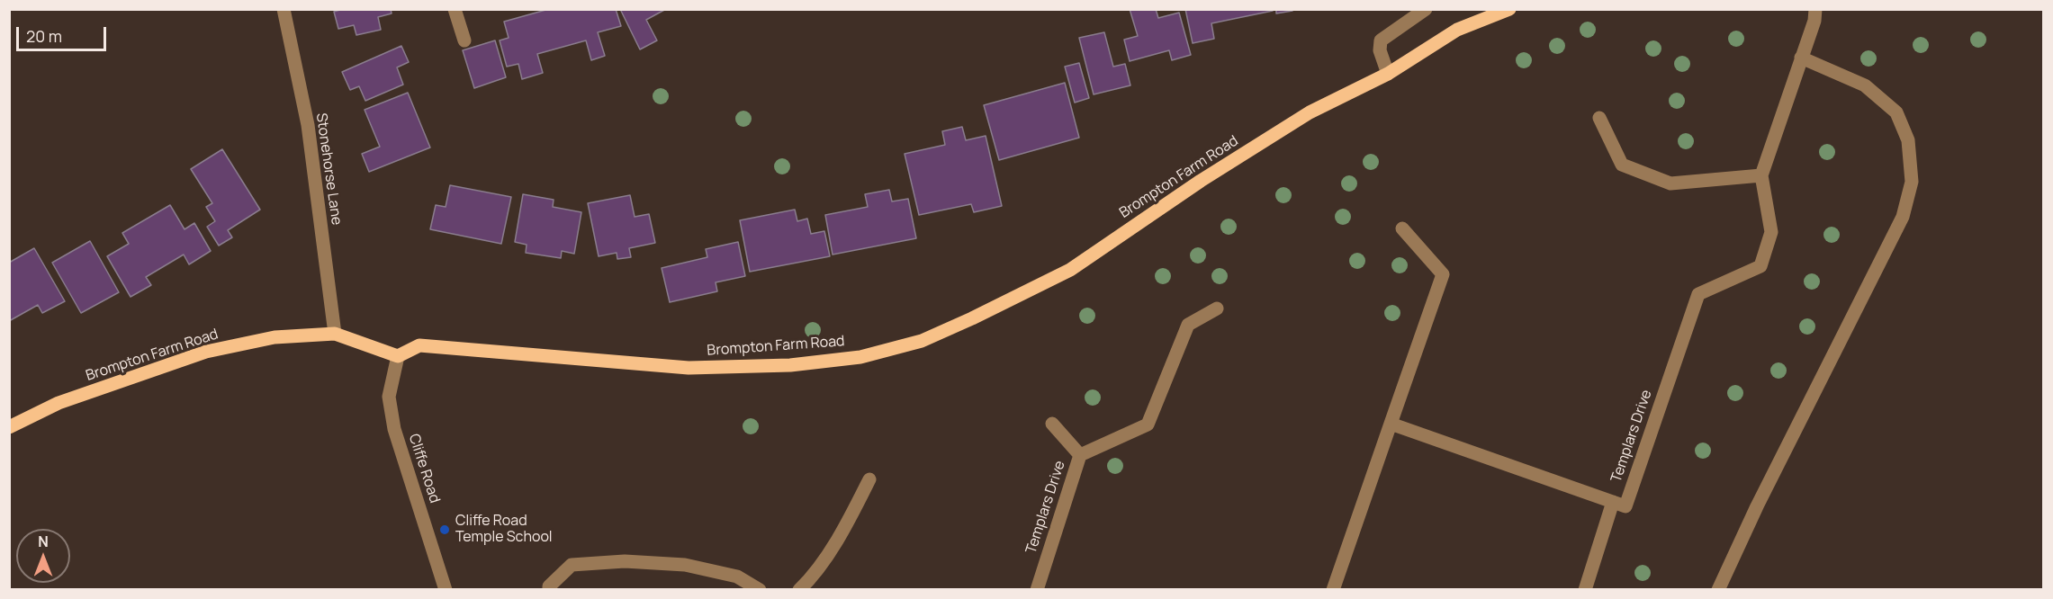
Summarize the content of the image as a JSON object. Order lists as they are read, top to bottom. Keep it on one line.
{"streets":{"main road":["Brompton Farm Road"],"street":["Stonehorse Lane","Templars Drive","Cliffe Road"]},"crossings":[["Stonehorse Lane","Brompton Farm Road"],["Brompton Farm Road","Cliffe Road"]],"places":["Cliffe Road Temple School"],"scale_bar":"20 m","north":"top"}
